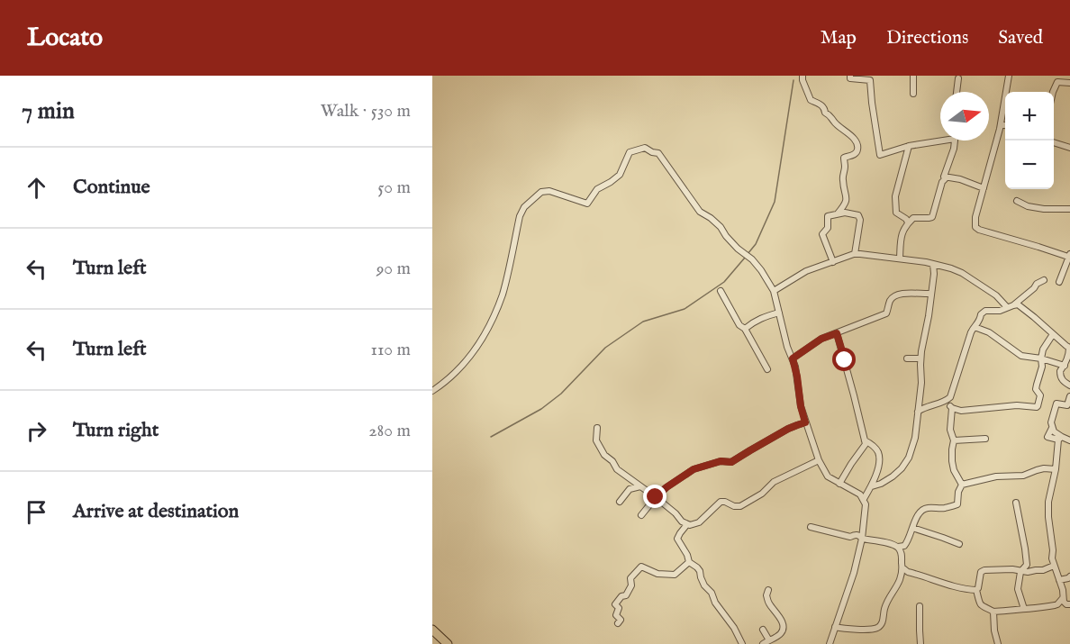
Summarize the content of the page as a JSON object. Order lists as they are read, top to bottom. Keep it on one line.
{"north":"right","page":{"header":"Locato","nav":["Map","Directions","Saved"],"heading":["7 min","Walk · 530 m"],"map_buttons":["+","−"],"list":[["Continue","50 m"],["Turn left","90 m"],["Turn left","110 m"],["Turn right","280 m"],"Arrive at destination"]}}
